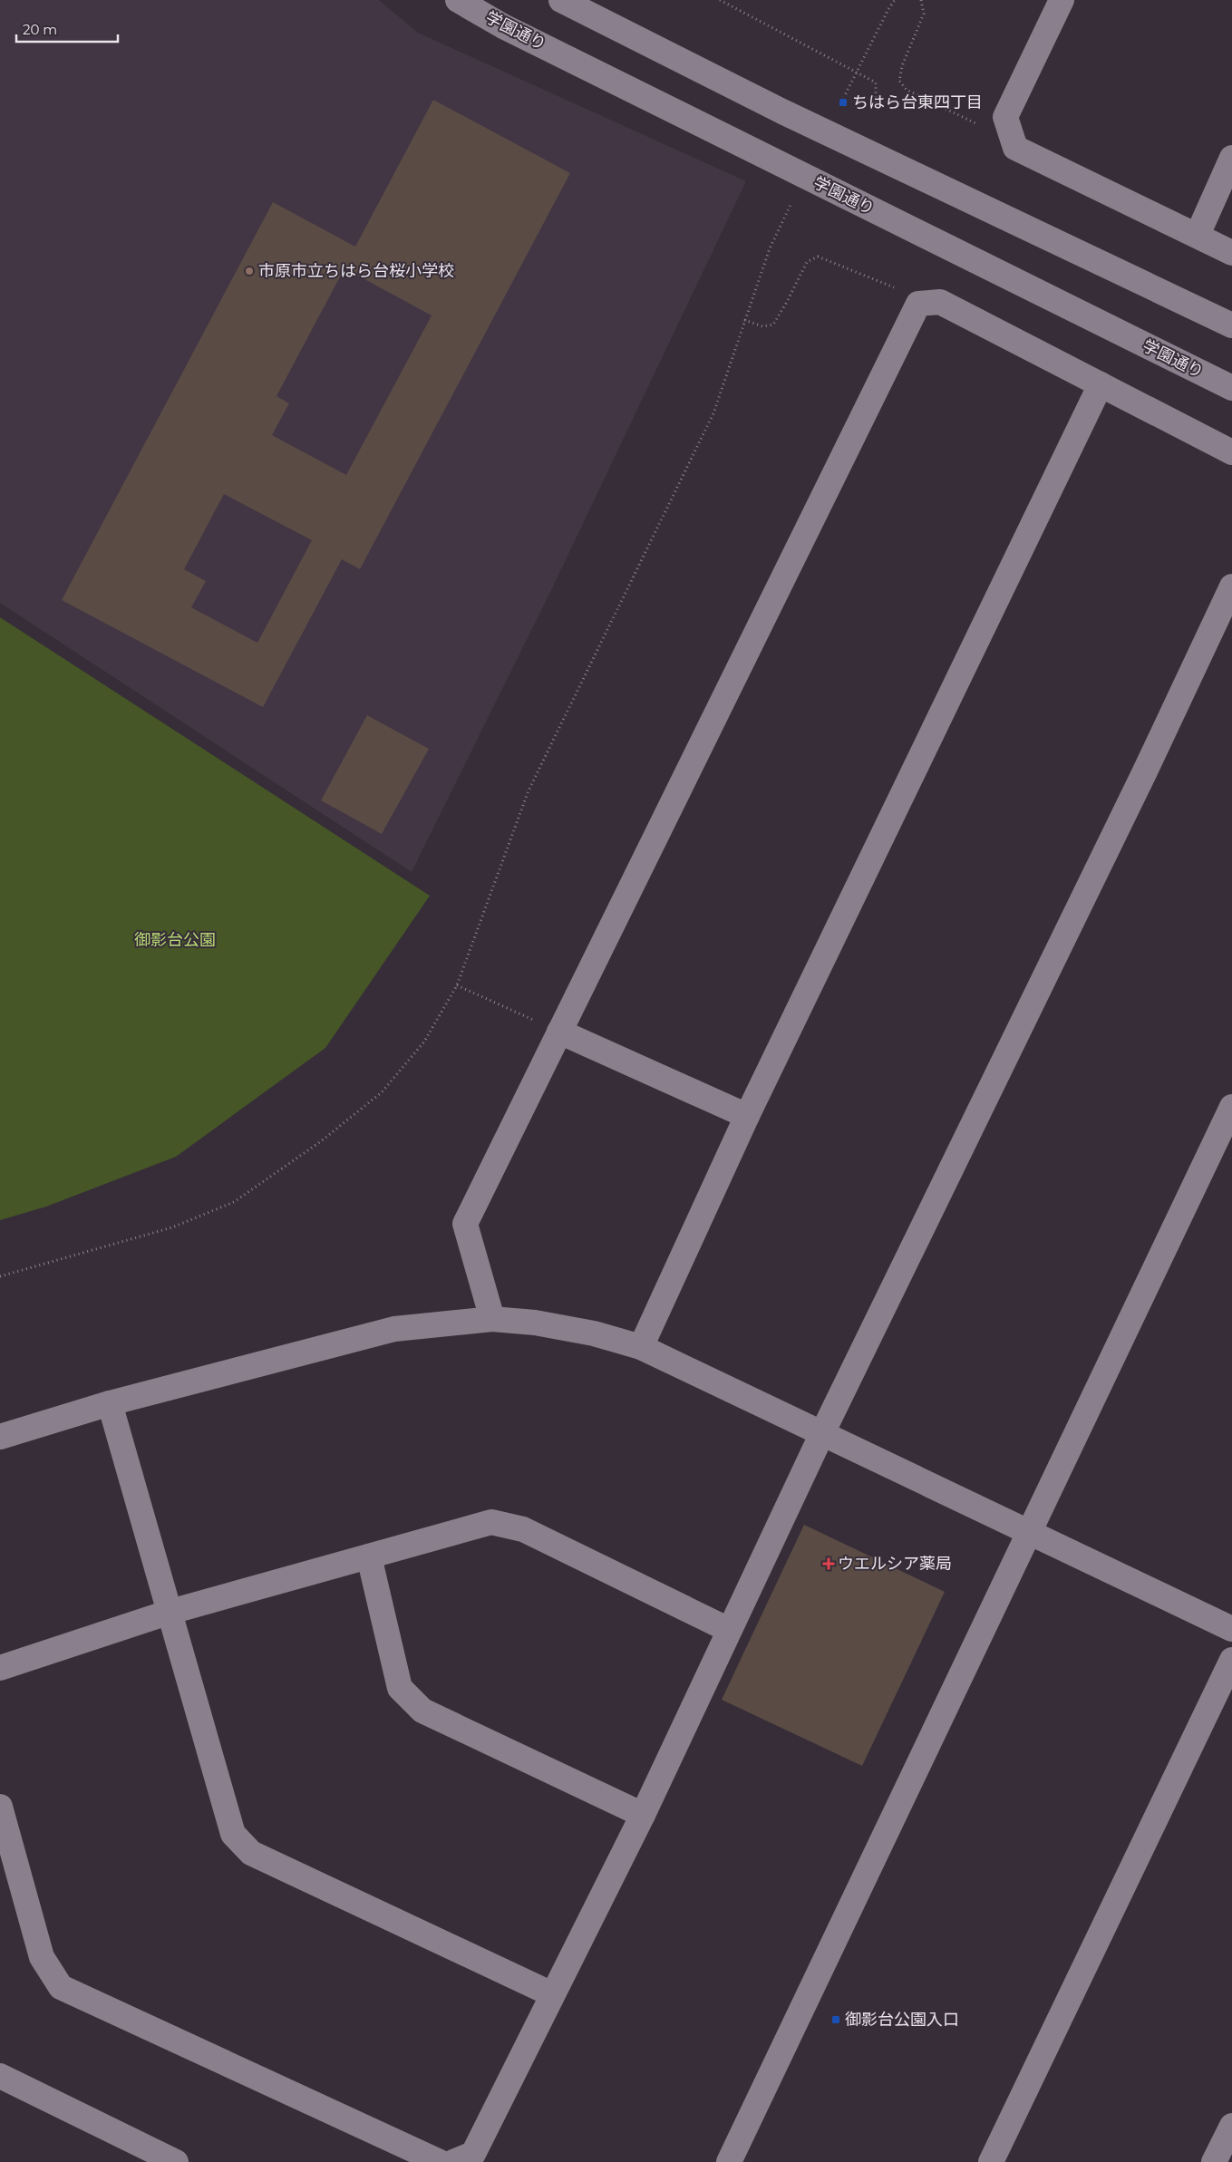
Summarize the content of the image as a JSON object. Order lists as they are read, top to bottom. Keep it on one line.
{"streets":{"street":["学園通り"]},"parks":["御影台公園"],"places":{"transit":["ちはら台東四丁目","御影台公園入口"],"other":["市原市立ちはら台桜小学校"],"health":["ウエルシア薬局"]},"scale_bar":"20 m"}
